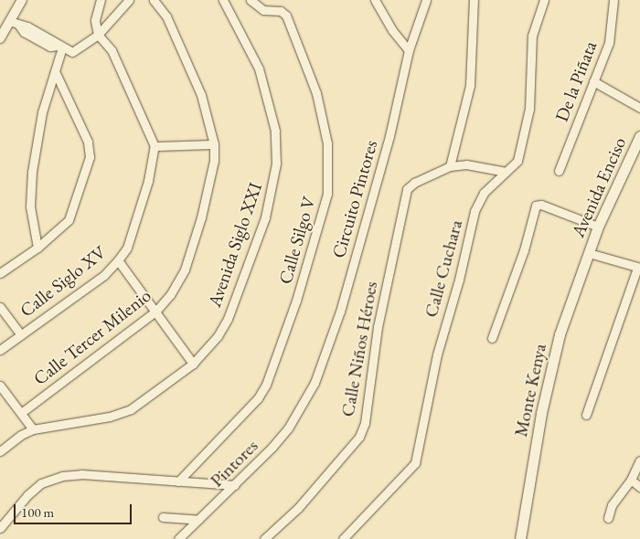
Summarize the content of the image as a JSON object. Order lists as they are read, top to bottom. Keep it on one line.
{"streets":{"main road":["Avenida Enciso","Monte Kenya"],"street":["De la Piñata","Circuito Pintores","Calle Silgo V","Avenida Siglo XXI","Calle Cuchara","Calle Siglo XV","Calle Tercer Milenio","Calle Niños Héroes","Pintores"]},"crossings":[["Avenida Enciso","Monte Kenya"],["Circuito Pintores","Pintores"]],"scale_bar":"100 m"}
